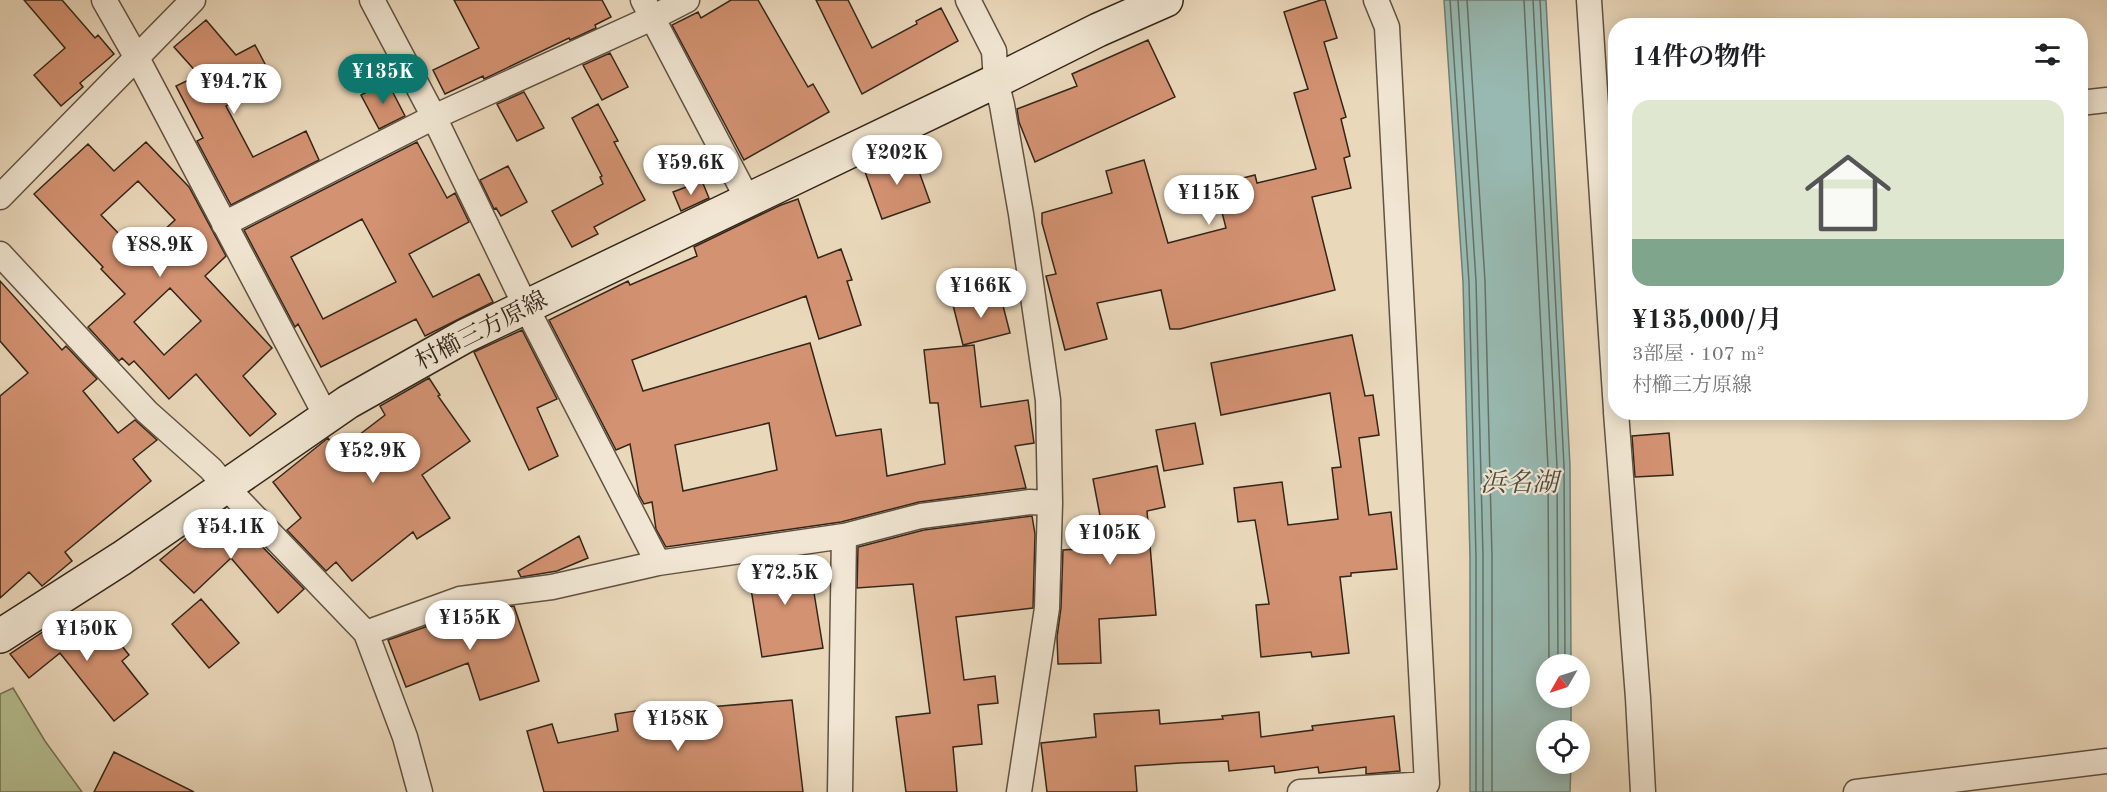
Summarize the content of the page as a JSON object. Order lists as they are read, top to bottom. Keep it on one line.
{"streets":{"main road":["村櫛三方原線"]},"water":["浜名湖"],"north":"bottom left","page":{"heading":"14件の物件","price":["¥135K","¥94.7K","¥202K","¥59.6K","¥115K","¥88.9K","¥166K","¥52.9K","¥54.1K","¥105K","¥72.5K","¥155K","¥150K","¥158K"],"list":[{"name":"¥135,000/月","note":"3部屋 · 107 m² · 村櫛三方原線"}]}}
